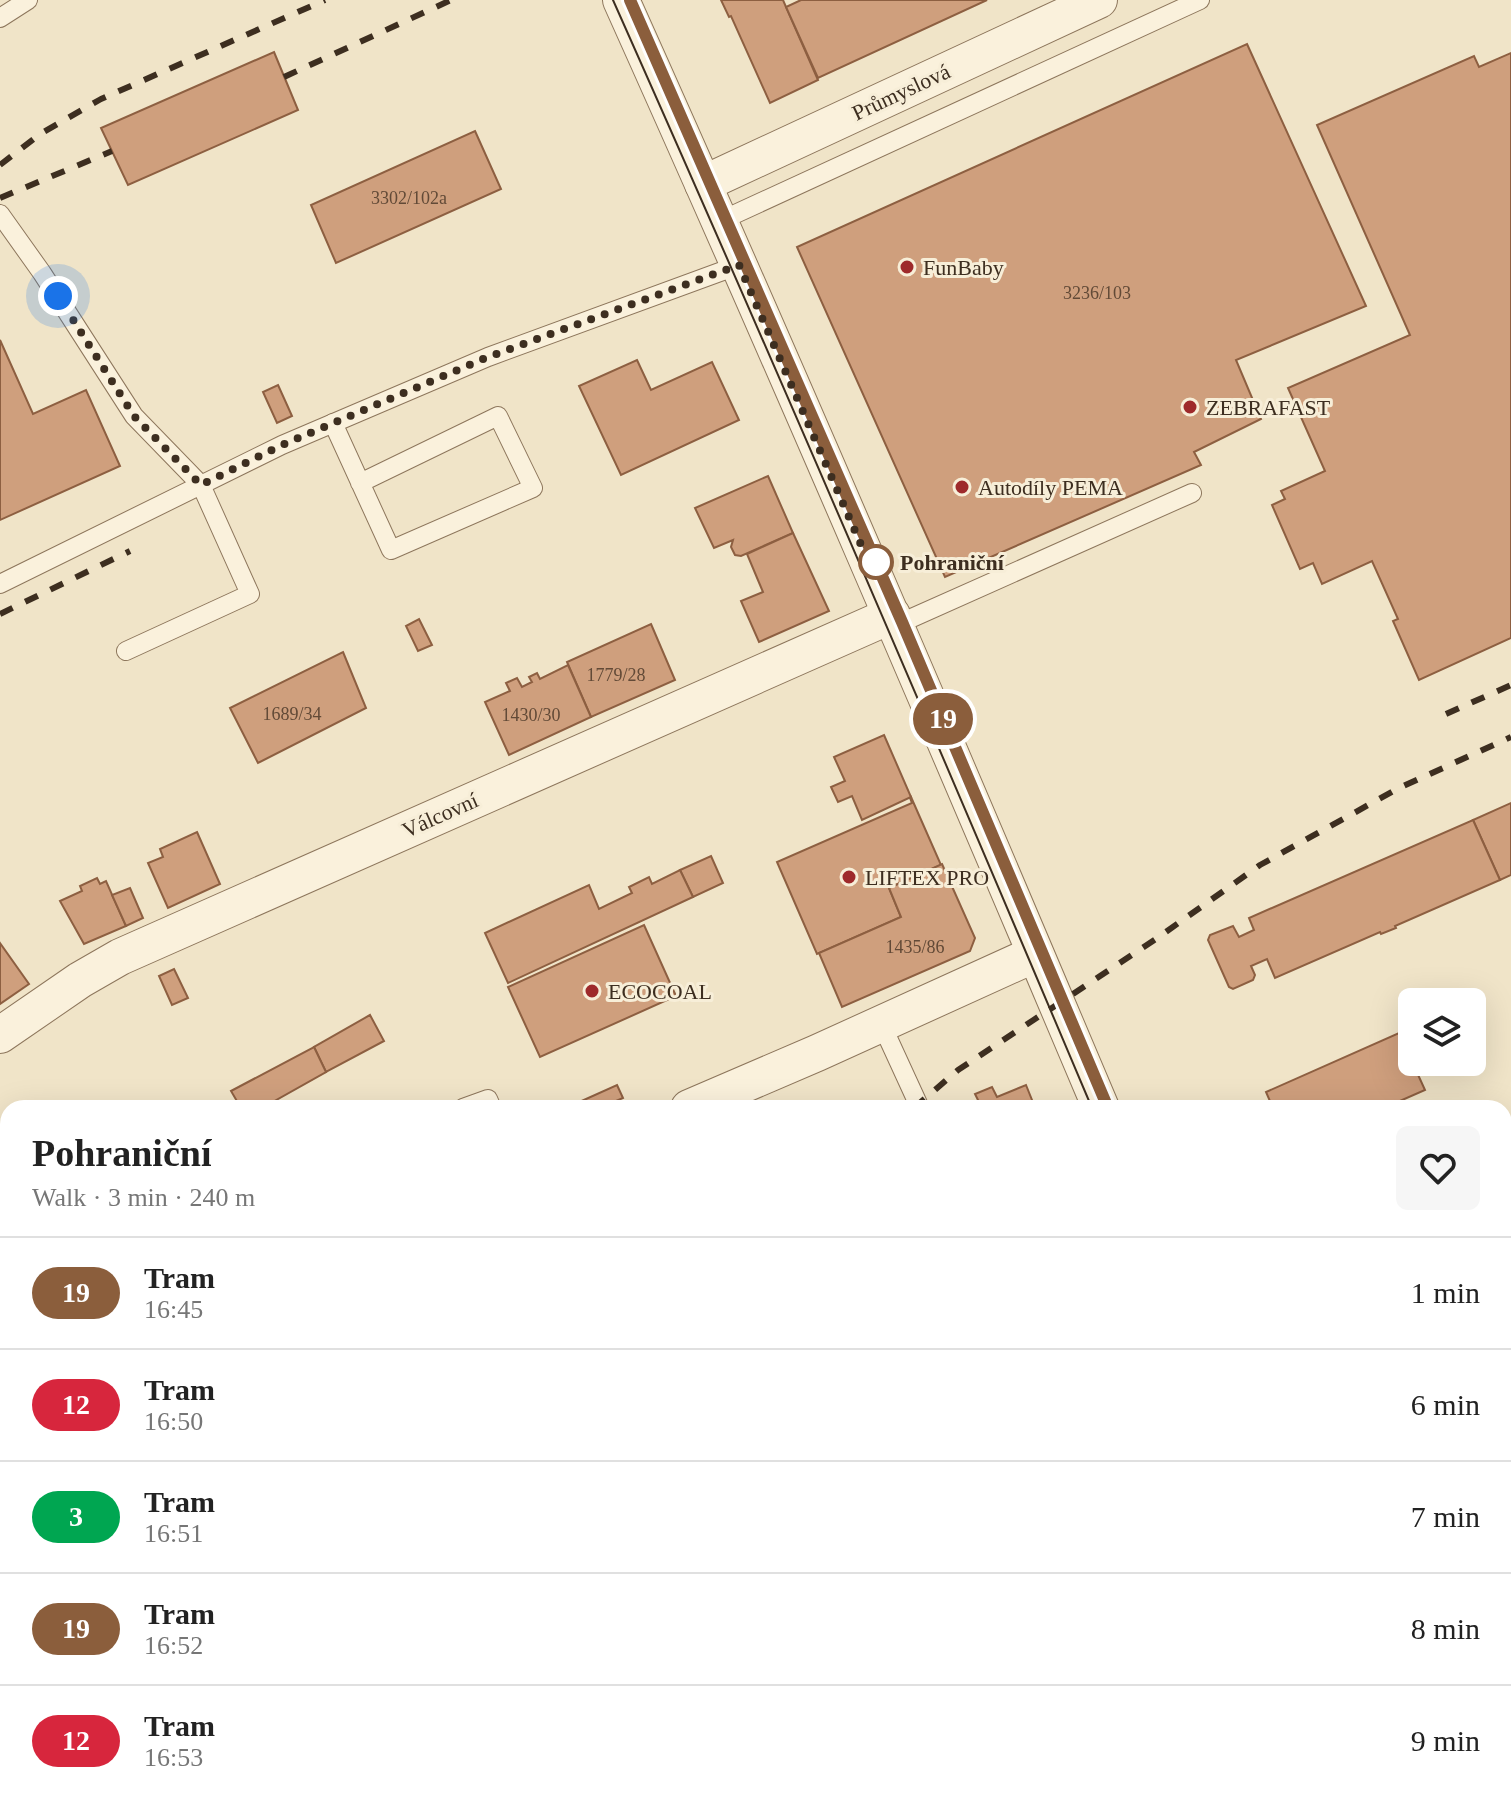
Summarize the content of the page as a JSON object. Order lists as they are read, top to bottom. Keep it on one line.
{"streets":{"street":["Průmyslová","Válcovní"]},"places":["FunBaby","ZEBRAFAST","Autodíly PEMA","Pohraniční","LIFTEX PRO","ECOCOAL"],"lines":["tram line 19"],"house_numbers":["3302/102a","3236/103","1779/28","1689/34","1430/30","1435/86"],"page":{"on_map":"19","heading":["Pohraniční","Walk · 3 min · 240 m"],"list":[{"mark":"19","name":"Tram","note":"16:45","value":"1 min"},{"mark":"12","name":"Tram","note":"16:50","value":"6 min"},{"mark":"3","name":"Tram","note":"16:51","value":"7 min"},{"mark":"19","name":"Tram","note":"16:52","value":"8 min"},{"mark":"12","name":"Tram","note":"16:53","value":"9 min"}]}}
